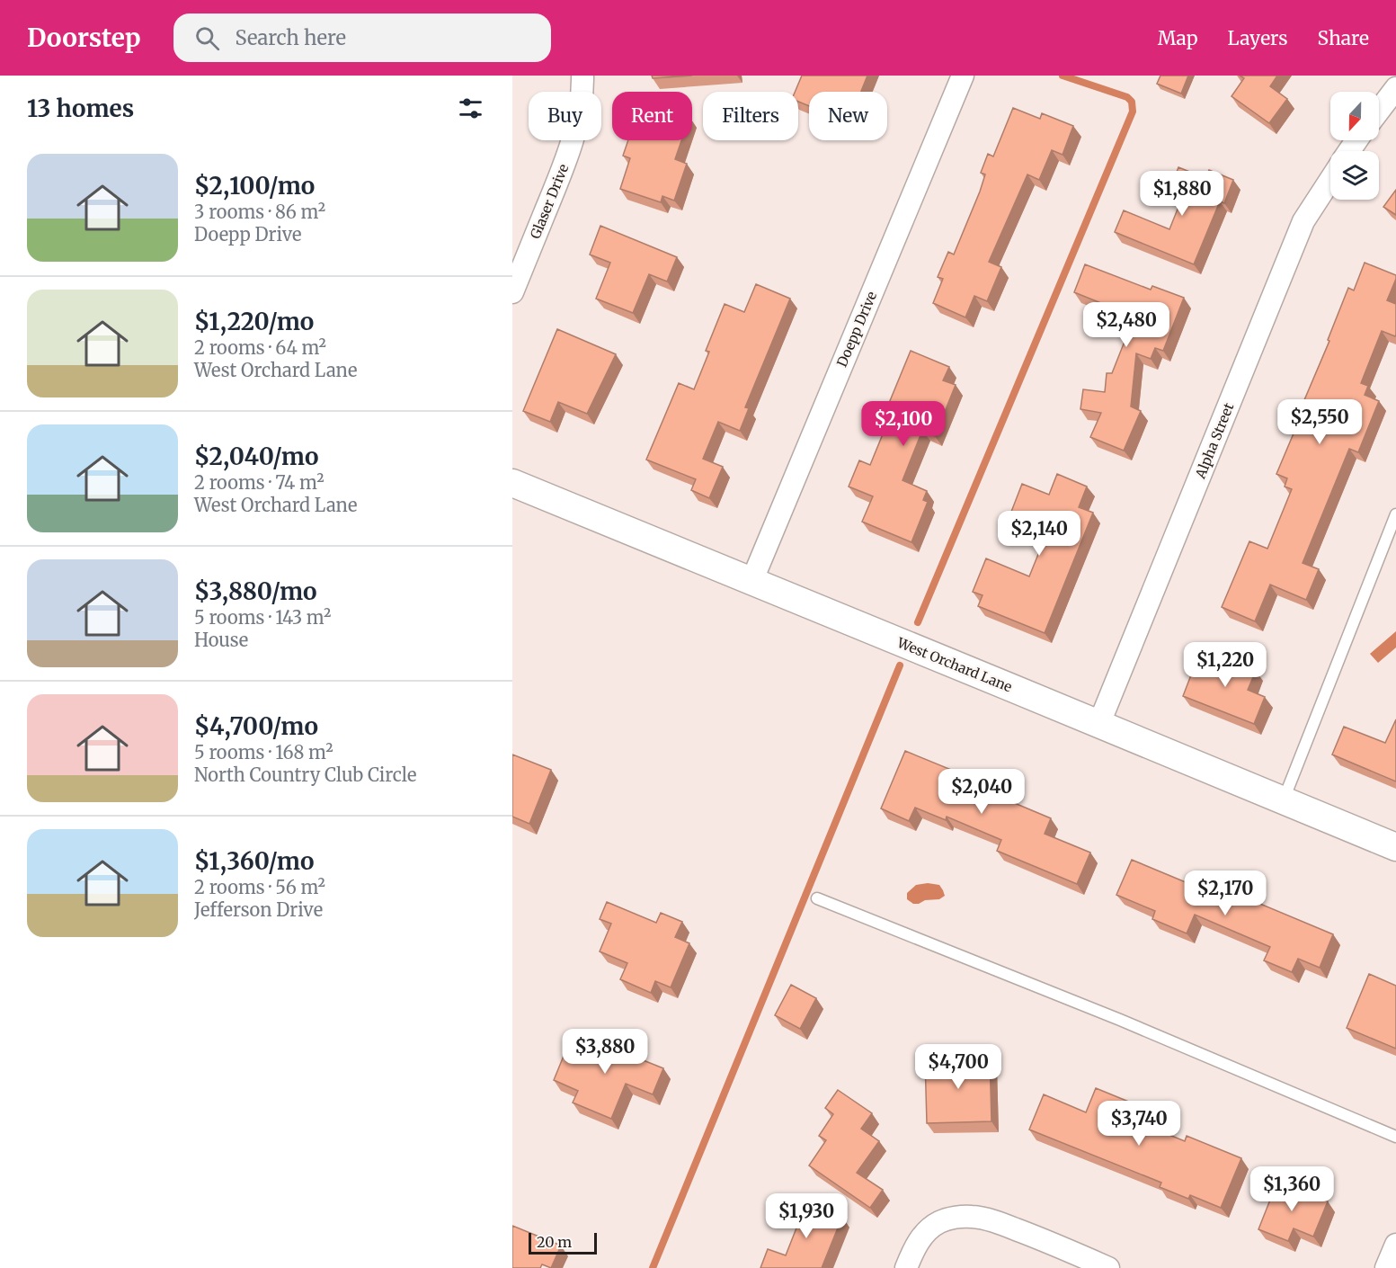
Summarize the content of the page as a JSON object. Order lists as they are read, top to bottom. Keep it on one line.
{"streets":{"street":["Glaser Drive","Doepp Drive","Alpha Street","West Orchard Lane"]},"crossings":[["Doepp Drive","West Orchard Lane"],["Alpha Street","West Orchard Lane"]],"scale_bar":"20 m","north":"bottom","page":{"header":"Doorstep","search":"Search here","nav":["Map","Layers","Share"],"heading":"13 homes","chip":["Buy","Rent","Filters","New"],"list":[{"name":"$2,100/mo","note":"3 rooms · 86 m² · Doepp Drive"},{"name":"$1,220/mo","note":"2 rooms · 64 m² · West Orchard Lane"},{"name":"$2,040/mo","note":"2 rooms · 74 m² · West Orchard Lane"},{"name":"$3,880/mo","note":"5 rooms · 143 m² · House"},{"name":"$4,700/mo","note":"5 rooms · 168 m² · North Country Club Circle"},{"name":"$1,360/mo","note":"2 rooms · 56 m² · Jefferson Drive"}],"price":["$1,880","$2,480","$2,550","$2,100","$2,140","$1,220","$2,040","$2,170","$3,880","$4,700","$3,740","$1,360","$1,930"],"scale":"20 m"}}
